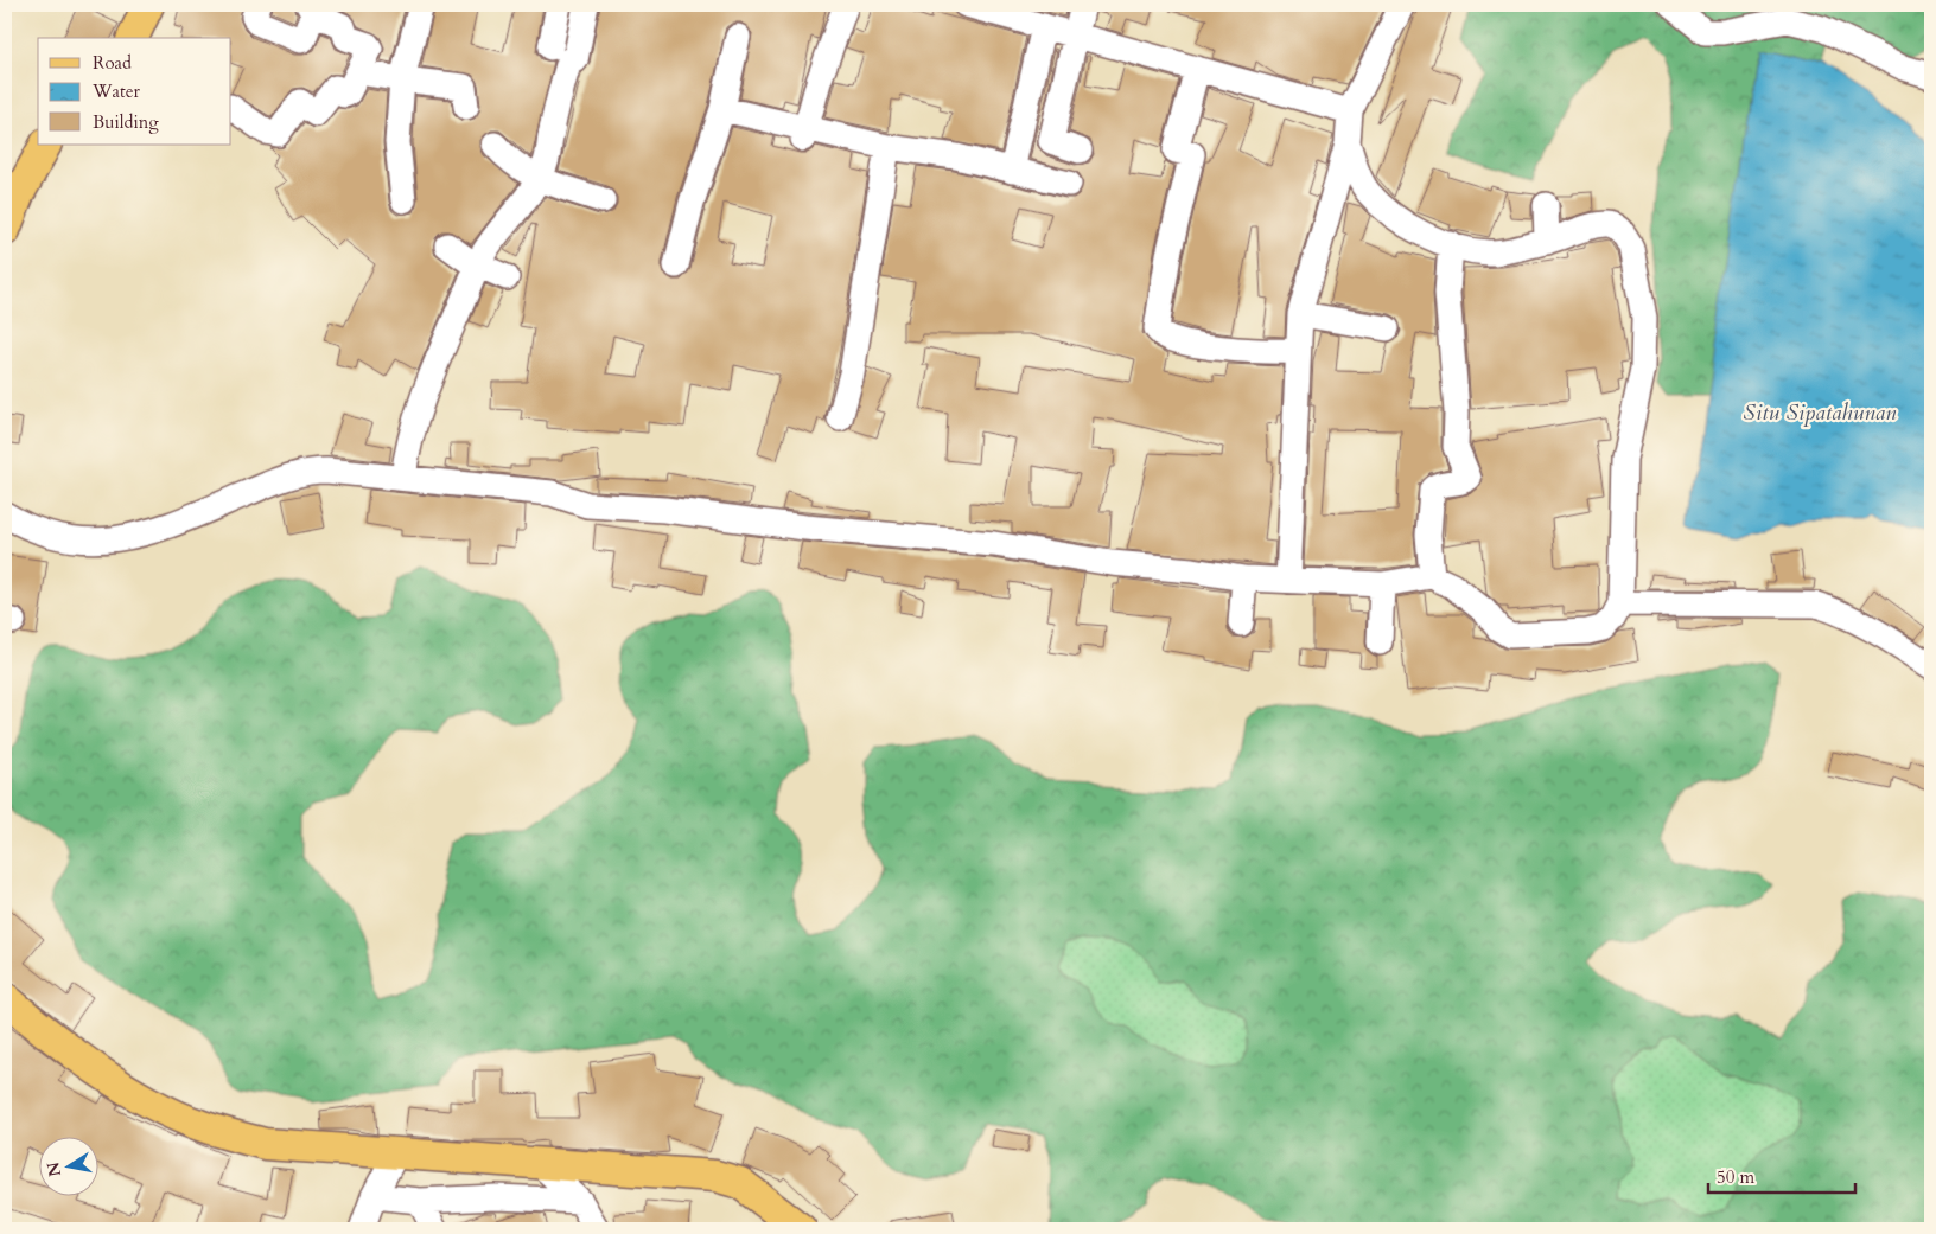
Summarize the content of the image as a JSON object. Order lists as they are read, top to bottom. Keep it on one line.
{"water":["Situ Sipatahunan"],"legend":["Road","Water","Building"],"scale_bar":"50 m","north":"left"}
